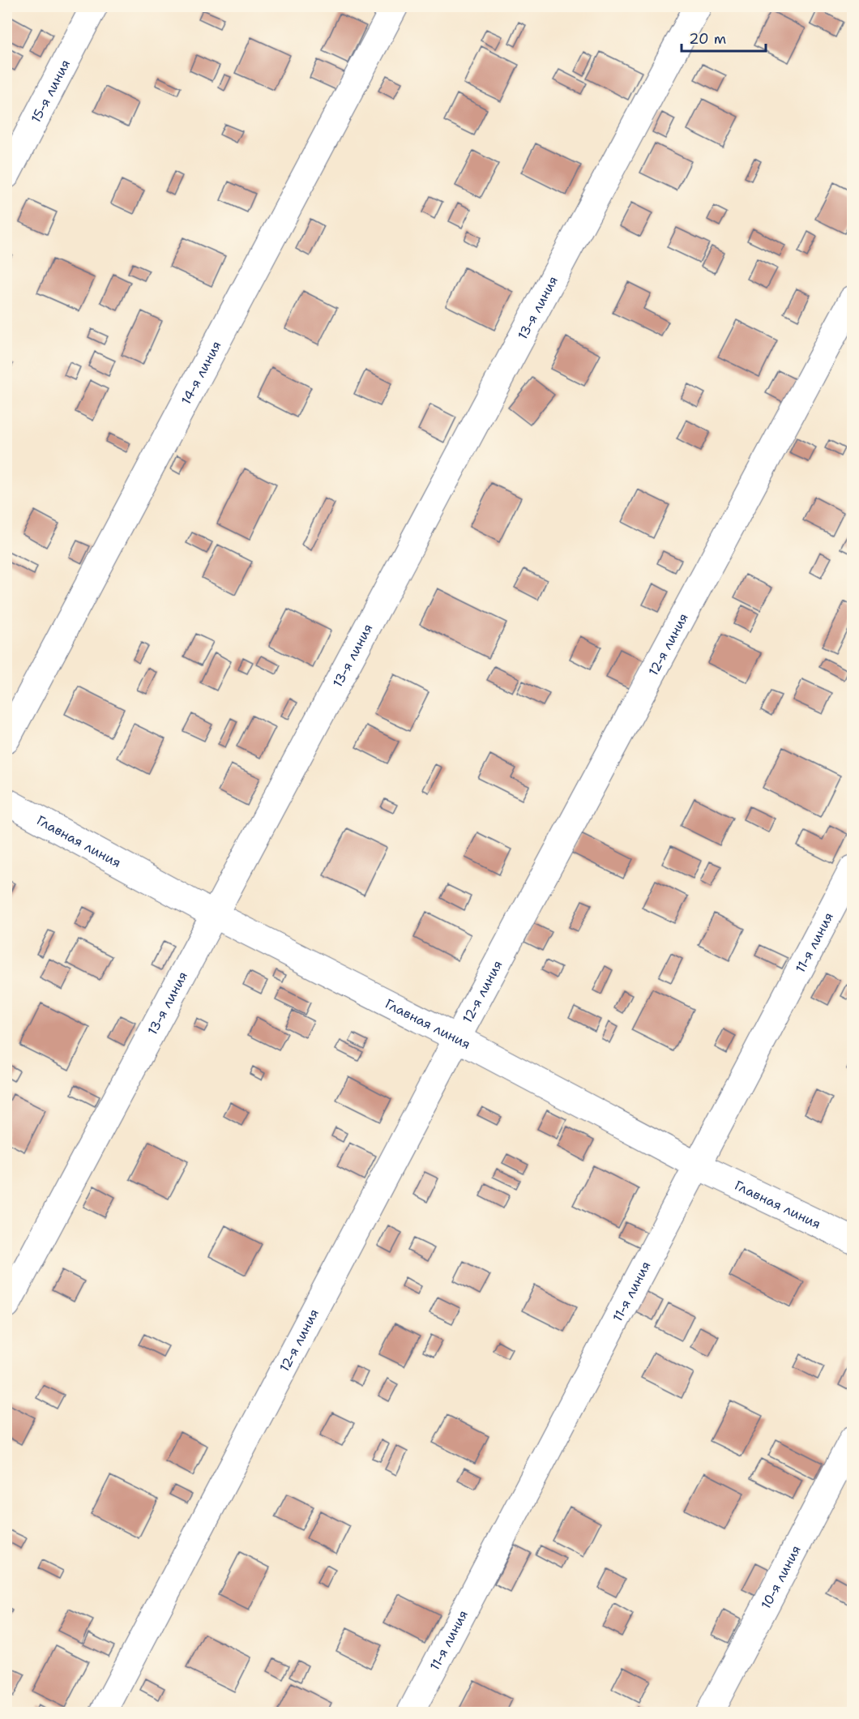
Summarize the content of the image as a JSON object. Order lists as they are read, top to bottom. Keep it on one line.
{"streets":{"street":["15-я линия","13-я линия","14-я линия","12-я линия","Главная линия","11-я линия","10-я линия"]},"crossings":[["13-я линия","Главная линия"],["12-я линия","Главная линия"],["Главная линия","11-я линия"]],"scale_bar":"20 m"}
